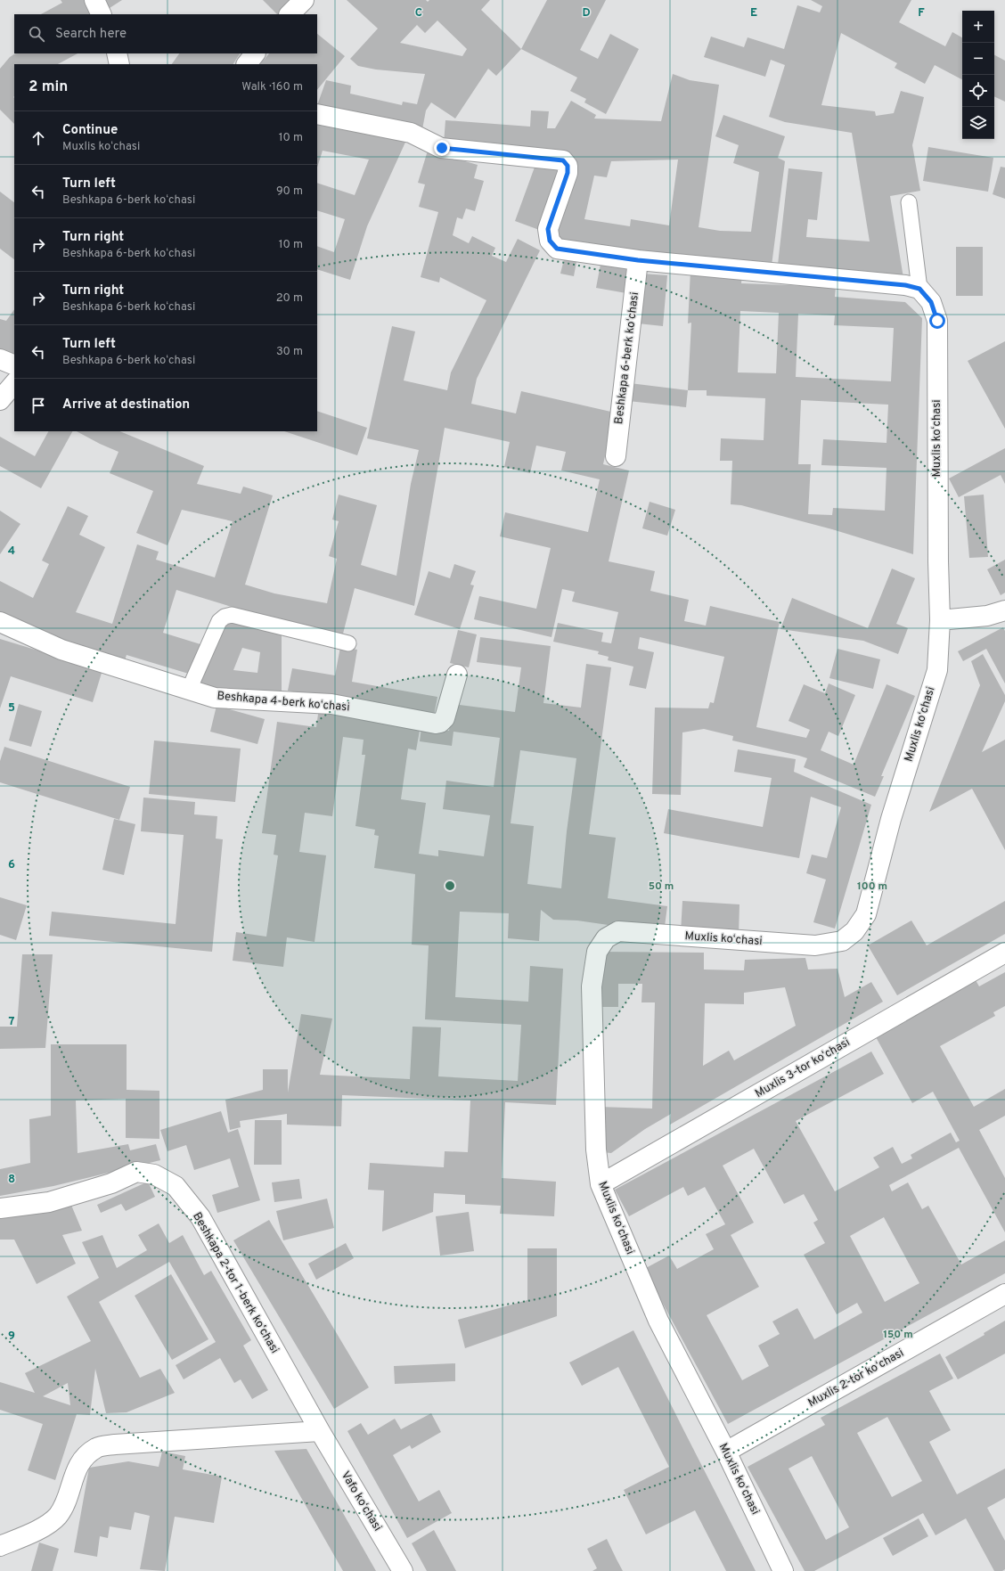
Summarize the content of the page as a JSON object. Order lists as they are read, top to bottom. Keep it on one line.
{"streets":{"street":["Beshkapa 6-berk koʻchasi","Muxlis koʻchasi","Beshkapa 4-berk koʻchasi","Muxlis 3-tor koʻchasi","Beshkapa 2-tor 1-berk koʼchasi","Muxlis 2-tor koʻchasi","Vafo koʻchasi"]},"crossings":[["Muxlis koʻchasi","Muxlis 3-tor koʻchasi"],["Muxlis koʻchasi","Muxlis 2-tor koʻchasi"],["Beshkapa 2-tor 1-berk koʼchasi","Vafo koʻchasi"]],"page":{"map_buttons":["+","−"],"search":"Search here","heading":["2 min","Walk · 160 m"],"list":[["Continue","Muxlis koʻchasi","10 m"],["Turn left","Beshkapa 6-berk koʻchasi","90 m"],["Turn right","Beshkapa 6-berk koʻchasi","10 m"],["Turn right","Beshkapa 6-berk koʻchasi","20 m"],["Turn left","Beshkapa 6-berk koʻchasi","30 m"],"Arrive at destination"]},"grid":{"columns":["C","D","E","F"],"rows":["4","5","6","7","8","9"]},"rings":["50 m","100 m","150 m"]}
